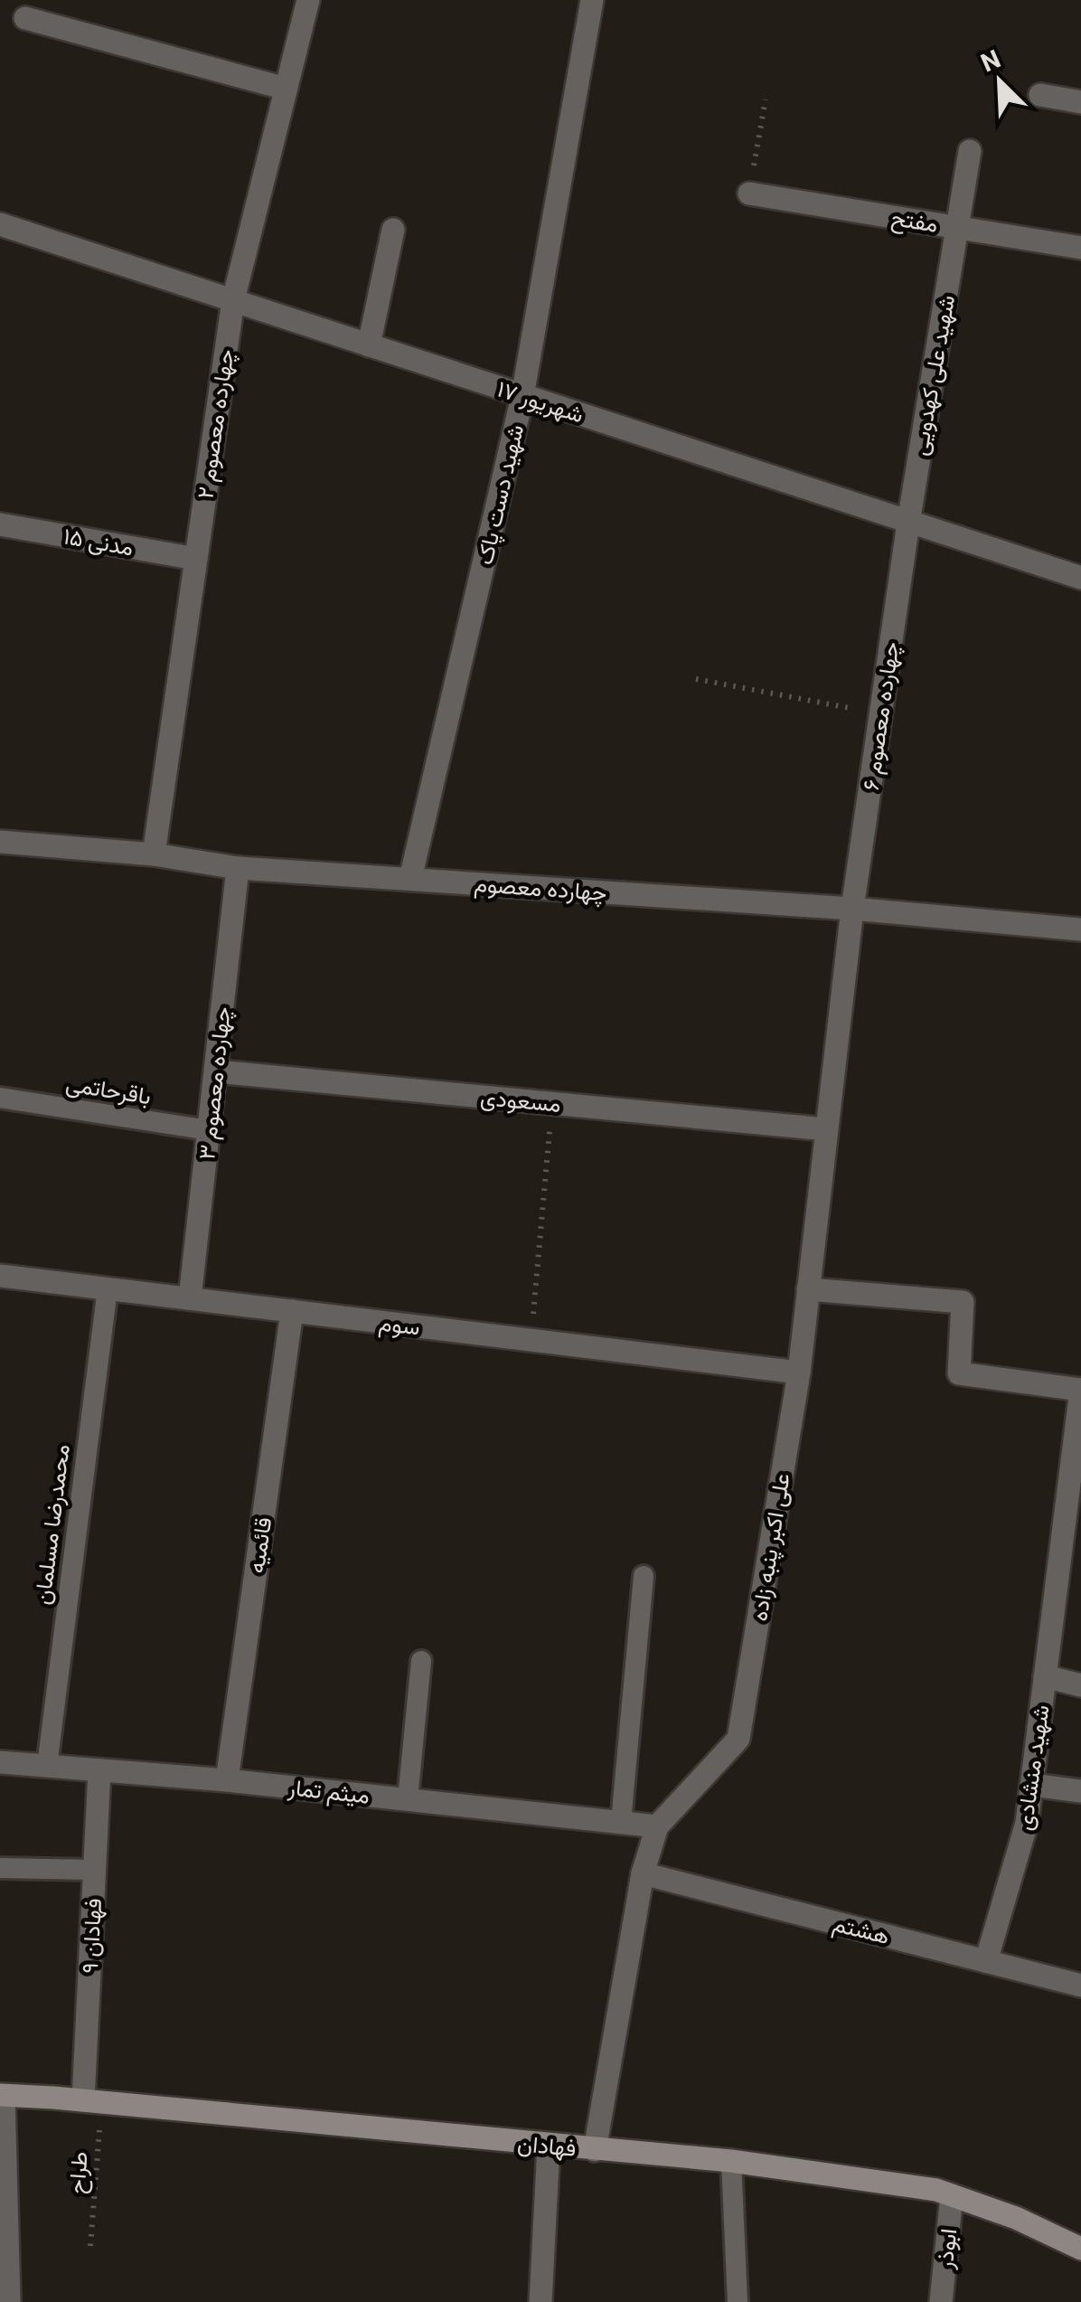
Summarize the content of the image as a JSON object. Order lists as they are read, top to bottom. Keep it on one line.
{"streets":{"street":["مفتح","شهید علی کهدویی","۱۷ شهریور","چهارده معصوم ۲","شهید دست پاک","مدنی ۱۵","چهارده معصوم ۶","چهارده معصوم","چهارده معصوم ۳","مسعودی","سوم","قائمیه","علی اکبر پنبه زاده","شهید منشادی","میثم تمار","هشتم","فهادان ۹","فهادان","ابوذر"],"lane":["باقرحاتمی","محمدرضا مسلمان"],"path":["طراح"]},"crossings":[["مفتح","شهید علی کهدویی"],["شهید علی کهدویی","۱۷ شهریور"],["شهید علی کهدویی","چهارده معصوم ۶"],["۱۷ شهریور","چهارده معصوم ۲"],["۱۷ شهریور","شهید دست پاک"],["۱۷ شهریور","چهارده معصوم ۶"],["چهارده معصوم ۲","مدنی ۱۵"],["چهارده معصوم ۲","چهارده معصوم"],["شهید دست پاک","چهارده معصوم"],["چهارده معصوم ۶","چهارده معصوم"],["چهارده معصوم ۶","علی اکبر پنبه زاده"],["چهارده معصوم","چهارده معصوم ۳"],["چهارده معصوم","علی اکبر پنبه زاده"],["چهارده معصوم ۳","باقرحاتمی"],["چهارده معصوم ۳","مسعودی"],["چهارده معصوم ۳","سوم"],["مسعودی","علی اکبر پنبه زاده"],["سوم","محمدرضا مسلمان"],["سوم","قائمیه"],["سوم","علی اکبر پنبه زاده"],["محمدرضا مسلمان","میثم تمار"],["قائمیه","میثم تمار"],["علی اکبر پنبه زاده","میثم تمار"],["علی اکبر پنبه زاده","هشتم"],["علی اکبر پنبه زاده","فهادان"],["شهید منشادی","هشتم"],["میثم تمار","فهادان ۹"],["فهادان ۹","فهادان"],["فهادان ۹","طراح"],["فهادان","طراح"],["فهادان","ابوذر"]],"north":"top left"}
